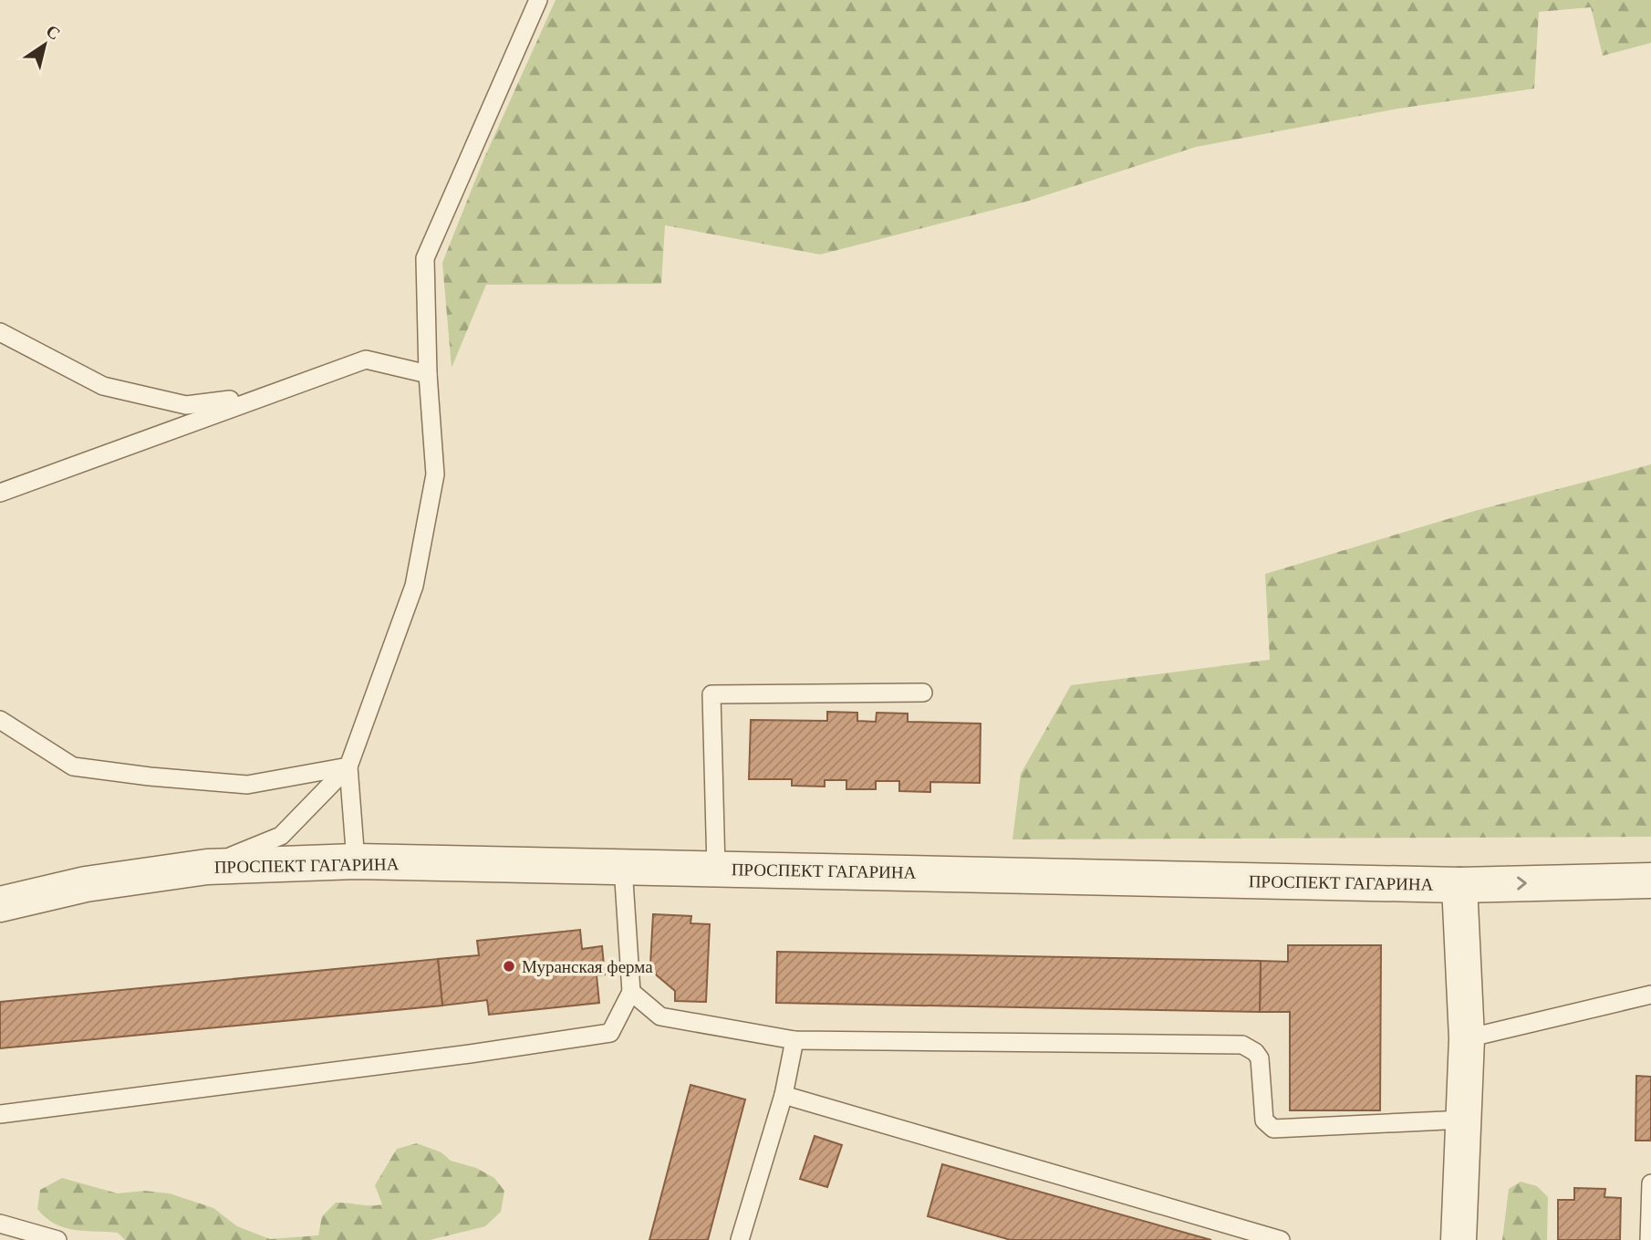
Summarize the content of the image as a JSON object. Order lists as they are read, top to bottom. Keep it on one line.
{"streets":{"street":["ПРОСПЕКТ ГАГАРИНА"]},"places":["Муранская ферма"],"north":"top right"}
